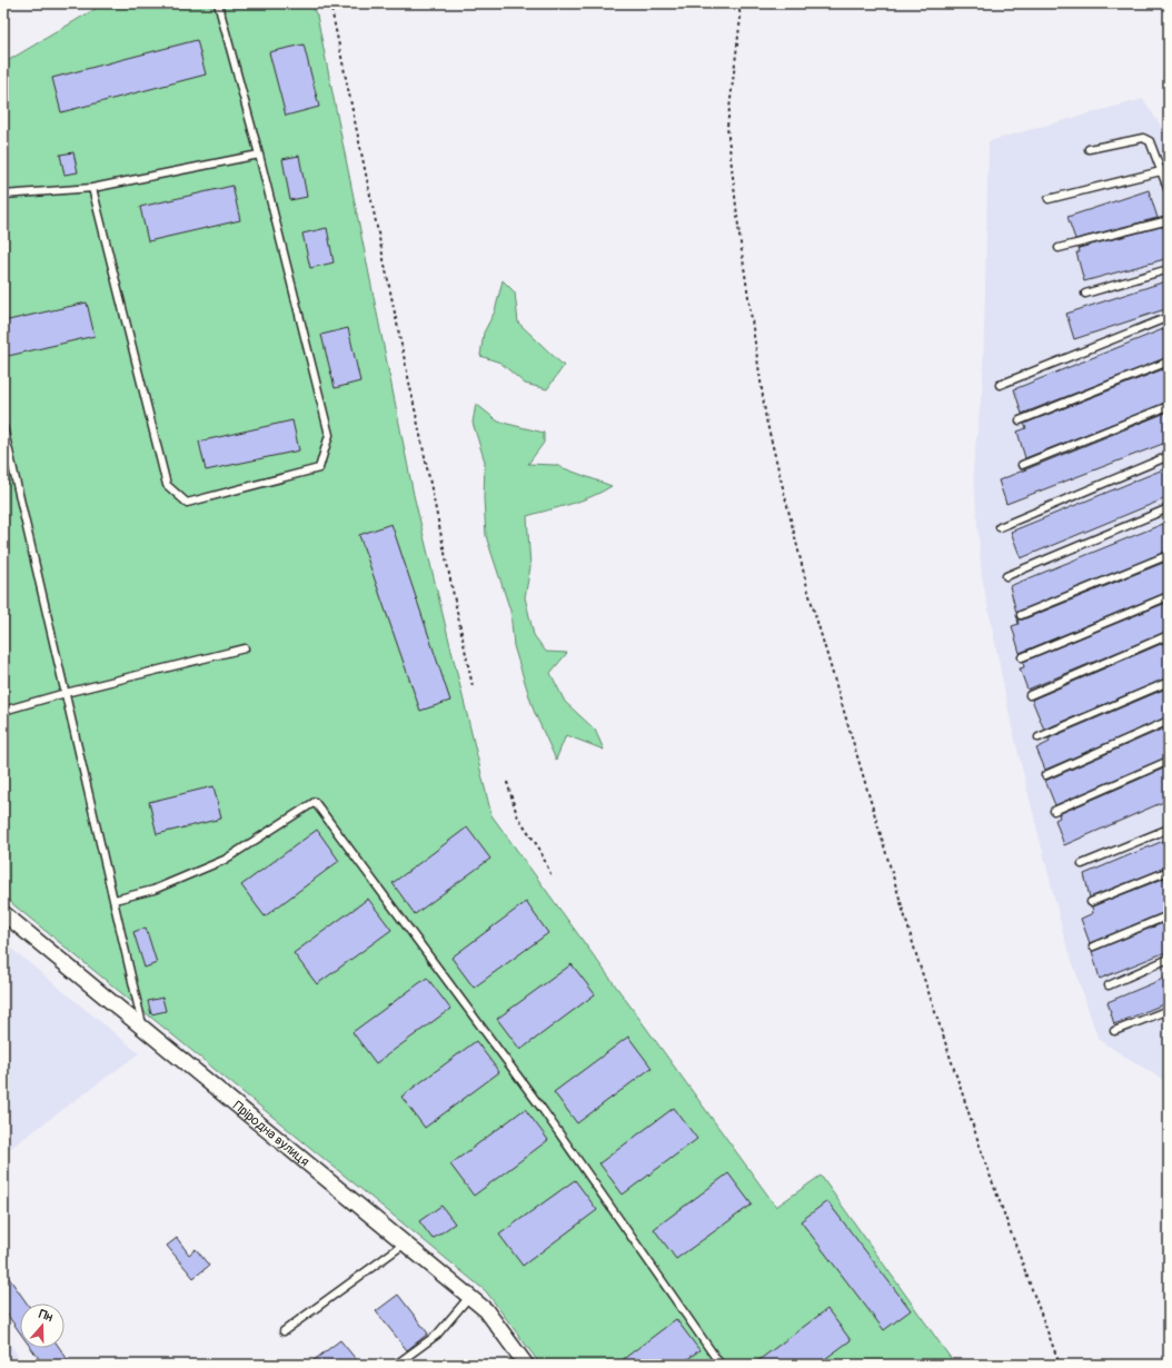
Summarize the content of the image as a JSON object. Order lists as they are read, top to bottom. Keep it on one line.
{"streets":{"street":["Пріродна вулиця"]},"north":"top"}
